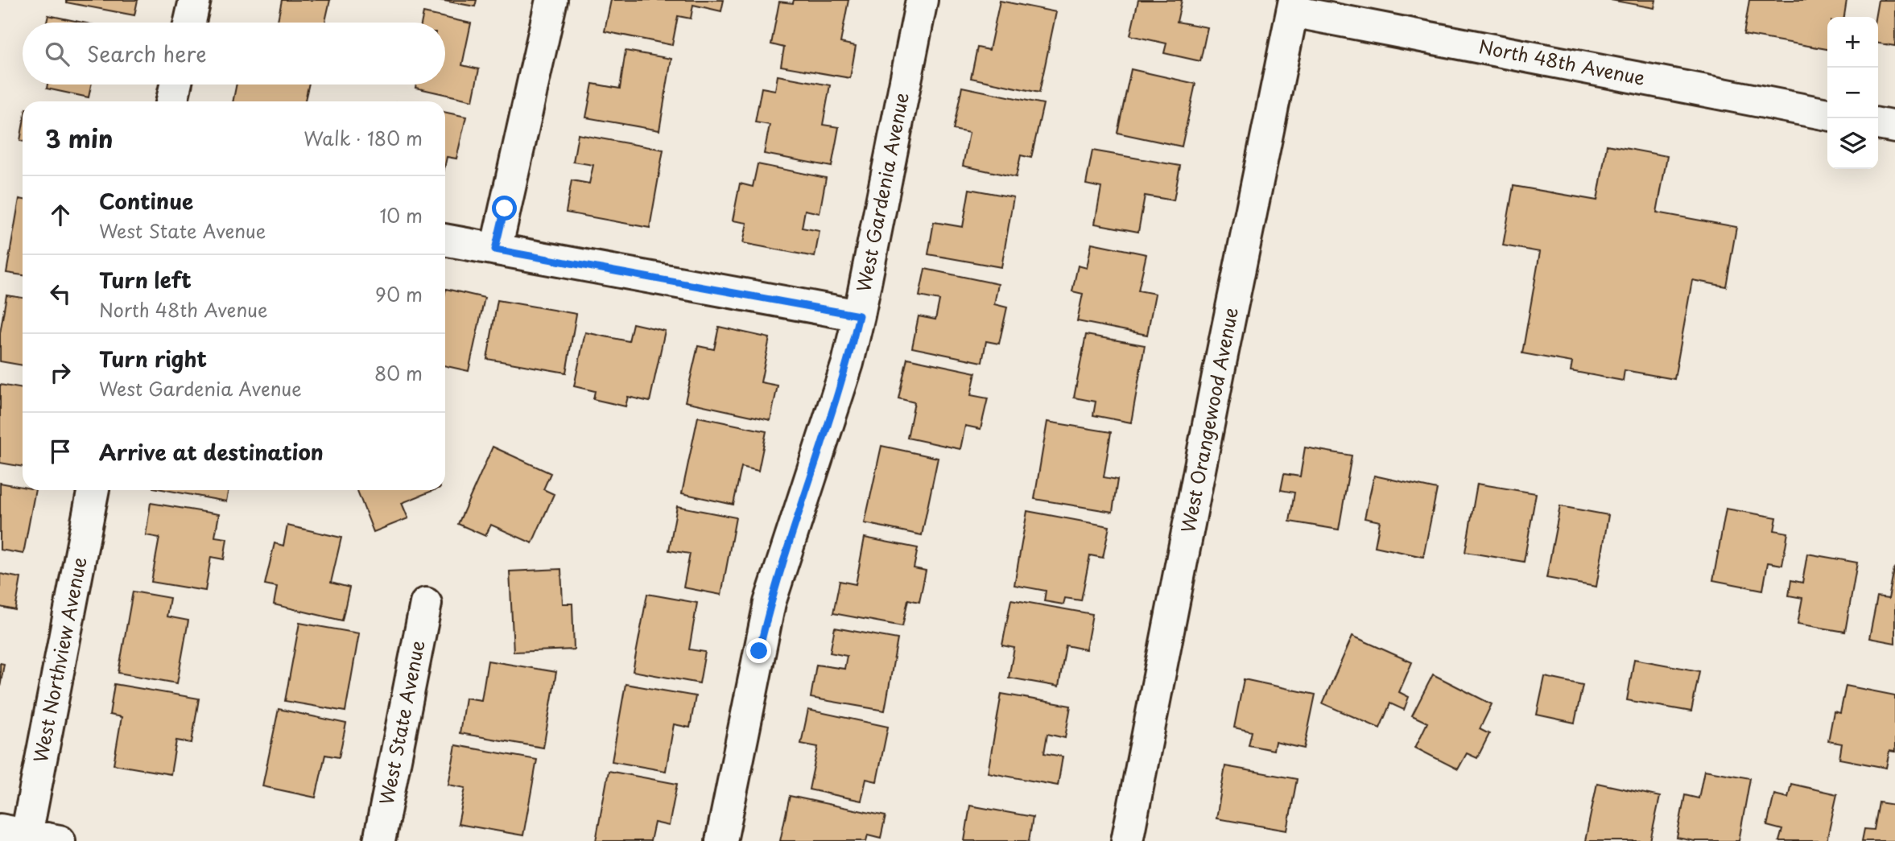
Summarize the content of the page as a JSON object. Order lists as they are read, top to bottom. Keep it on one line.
{"streets":{"street":["North 48th Avenue","West Gardenia Avenue","West Orangewood Avenue","West Northview Avenue","West State Avenue"]},"crossings":[["North 48th Avenue","West Orangewood Avenue"]],"page":{"map_buttons":["+","−"],"search":"Search here","heading":["3 min","Walk · 180 m"],"list":[["Continue","West State Avenue","10 m"],["Turn left","North 48th Avenue","90 m"],["Turn right","West Gardenia Avenue","80 m"],"Arrive at destination"]}}
